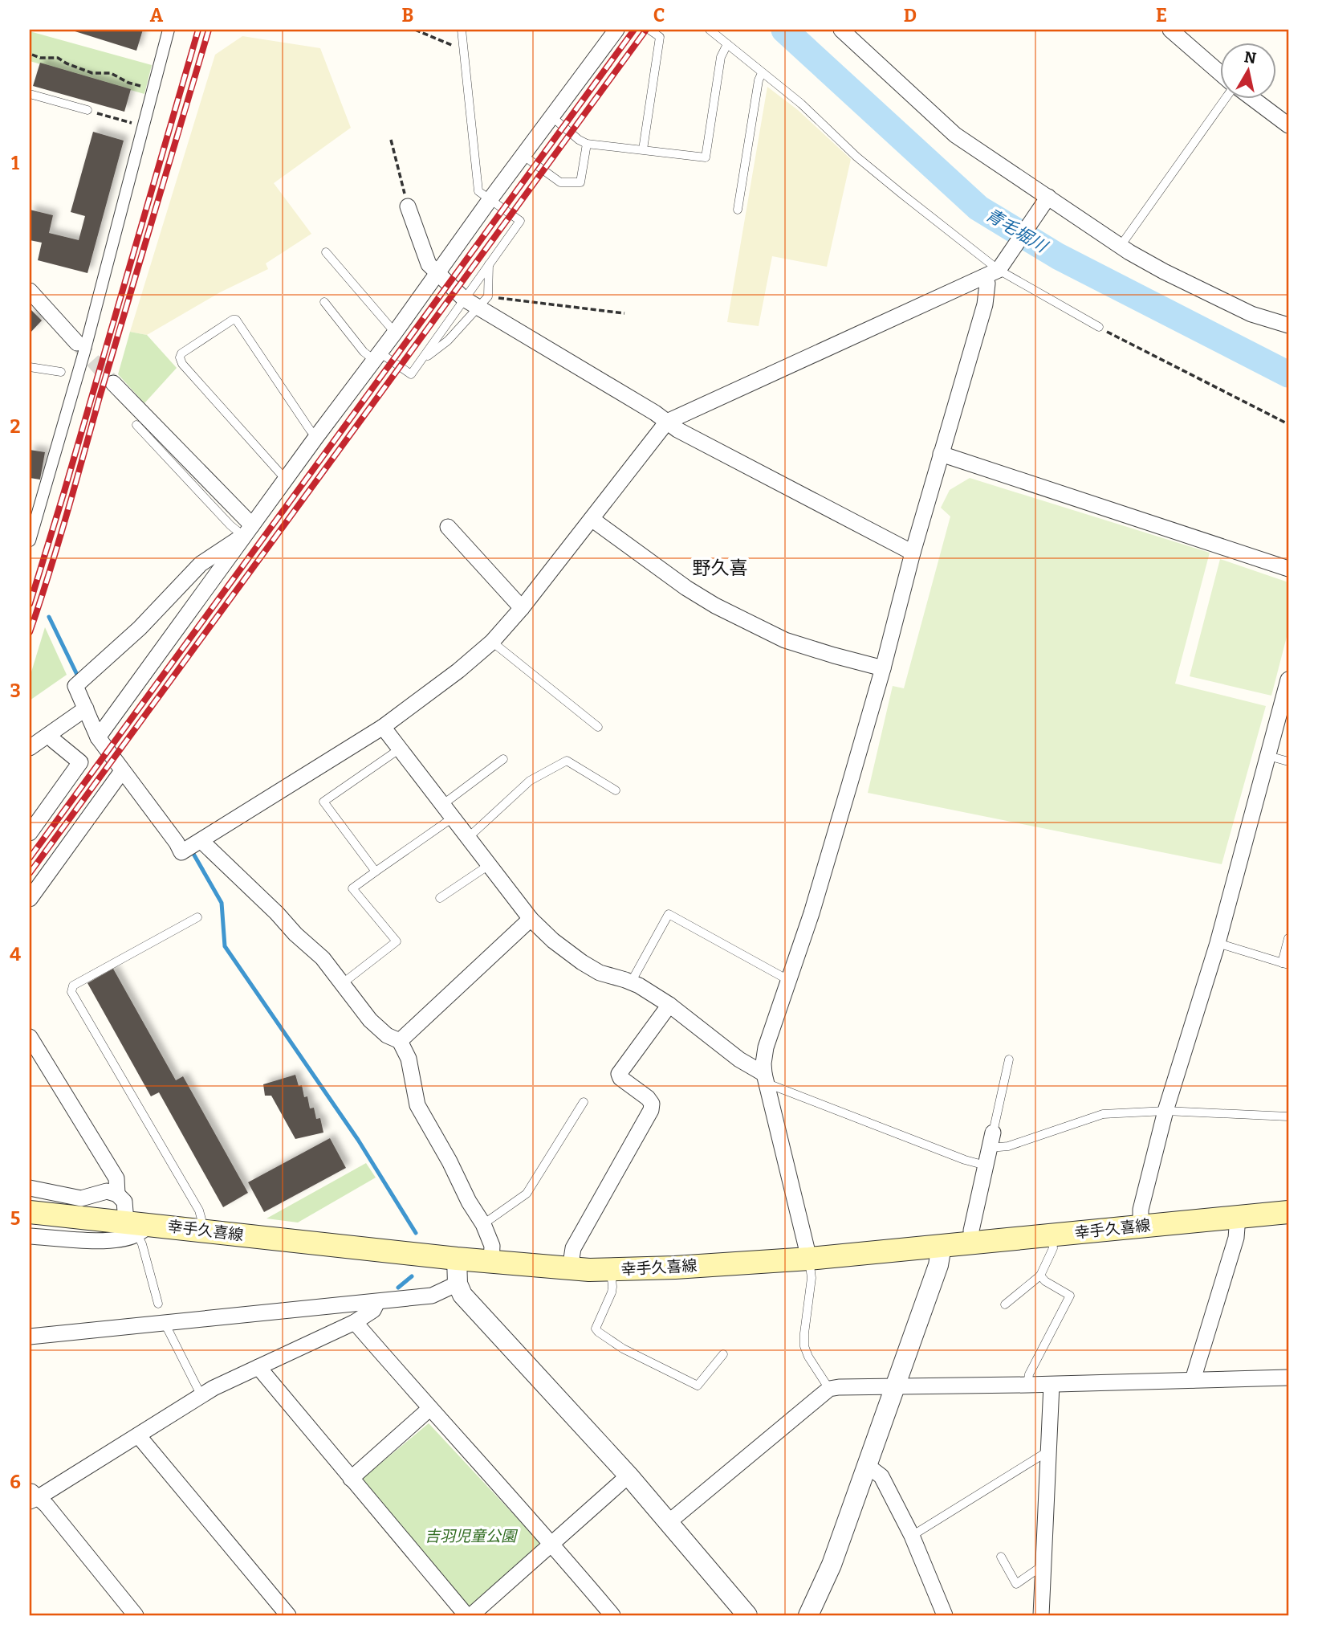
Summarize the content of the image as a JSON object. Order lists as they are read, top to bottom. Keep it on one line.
{"streets":{"main road":["幸手久喜線"]},"districts":["野久喜"],"water":["青毛堀川"],"parks":["吉羽児童公園"],"north":"top","grid":{"columns":["A","B","C","D","E"],"rows":["1","2","3","4","5","6"]}}
